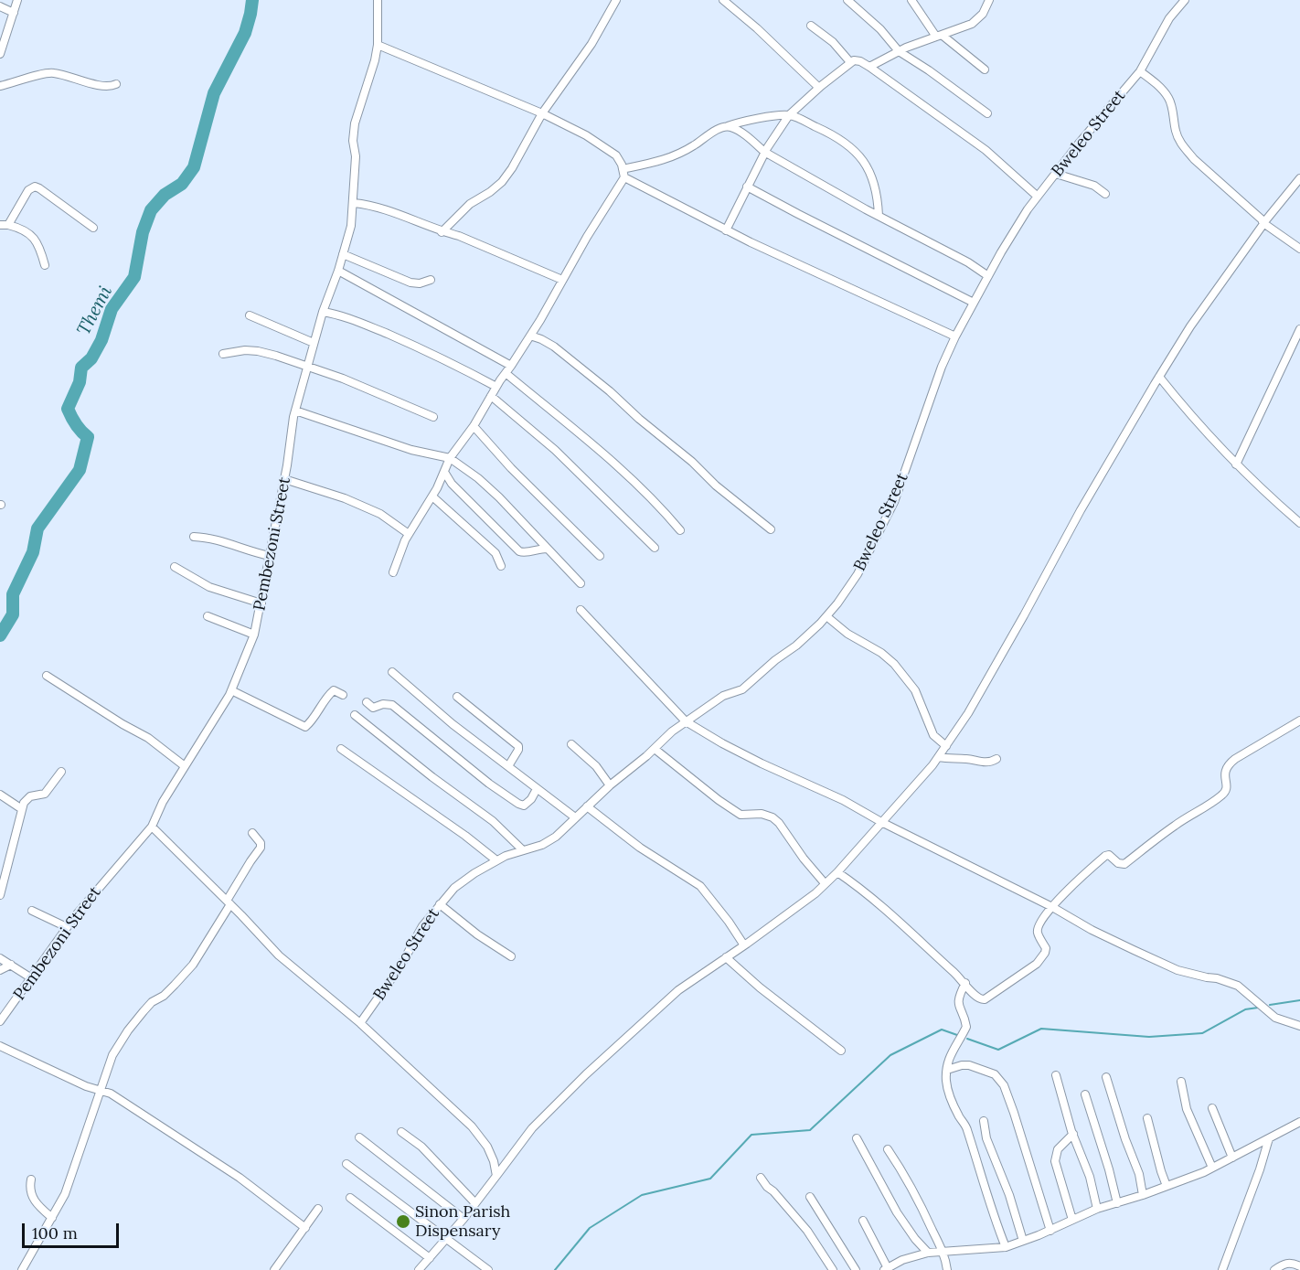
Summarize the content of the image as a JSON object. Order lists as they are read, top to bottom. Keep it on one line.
{"streets":{"street":["Bweleo Street","Pembezoni Street"]},"water":["Themi"],"places":["Sinon Parish Dispensary"],"scale_bar":"100 m"}
